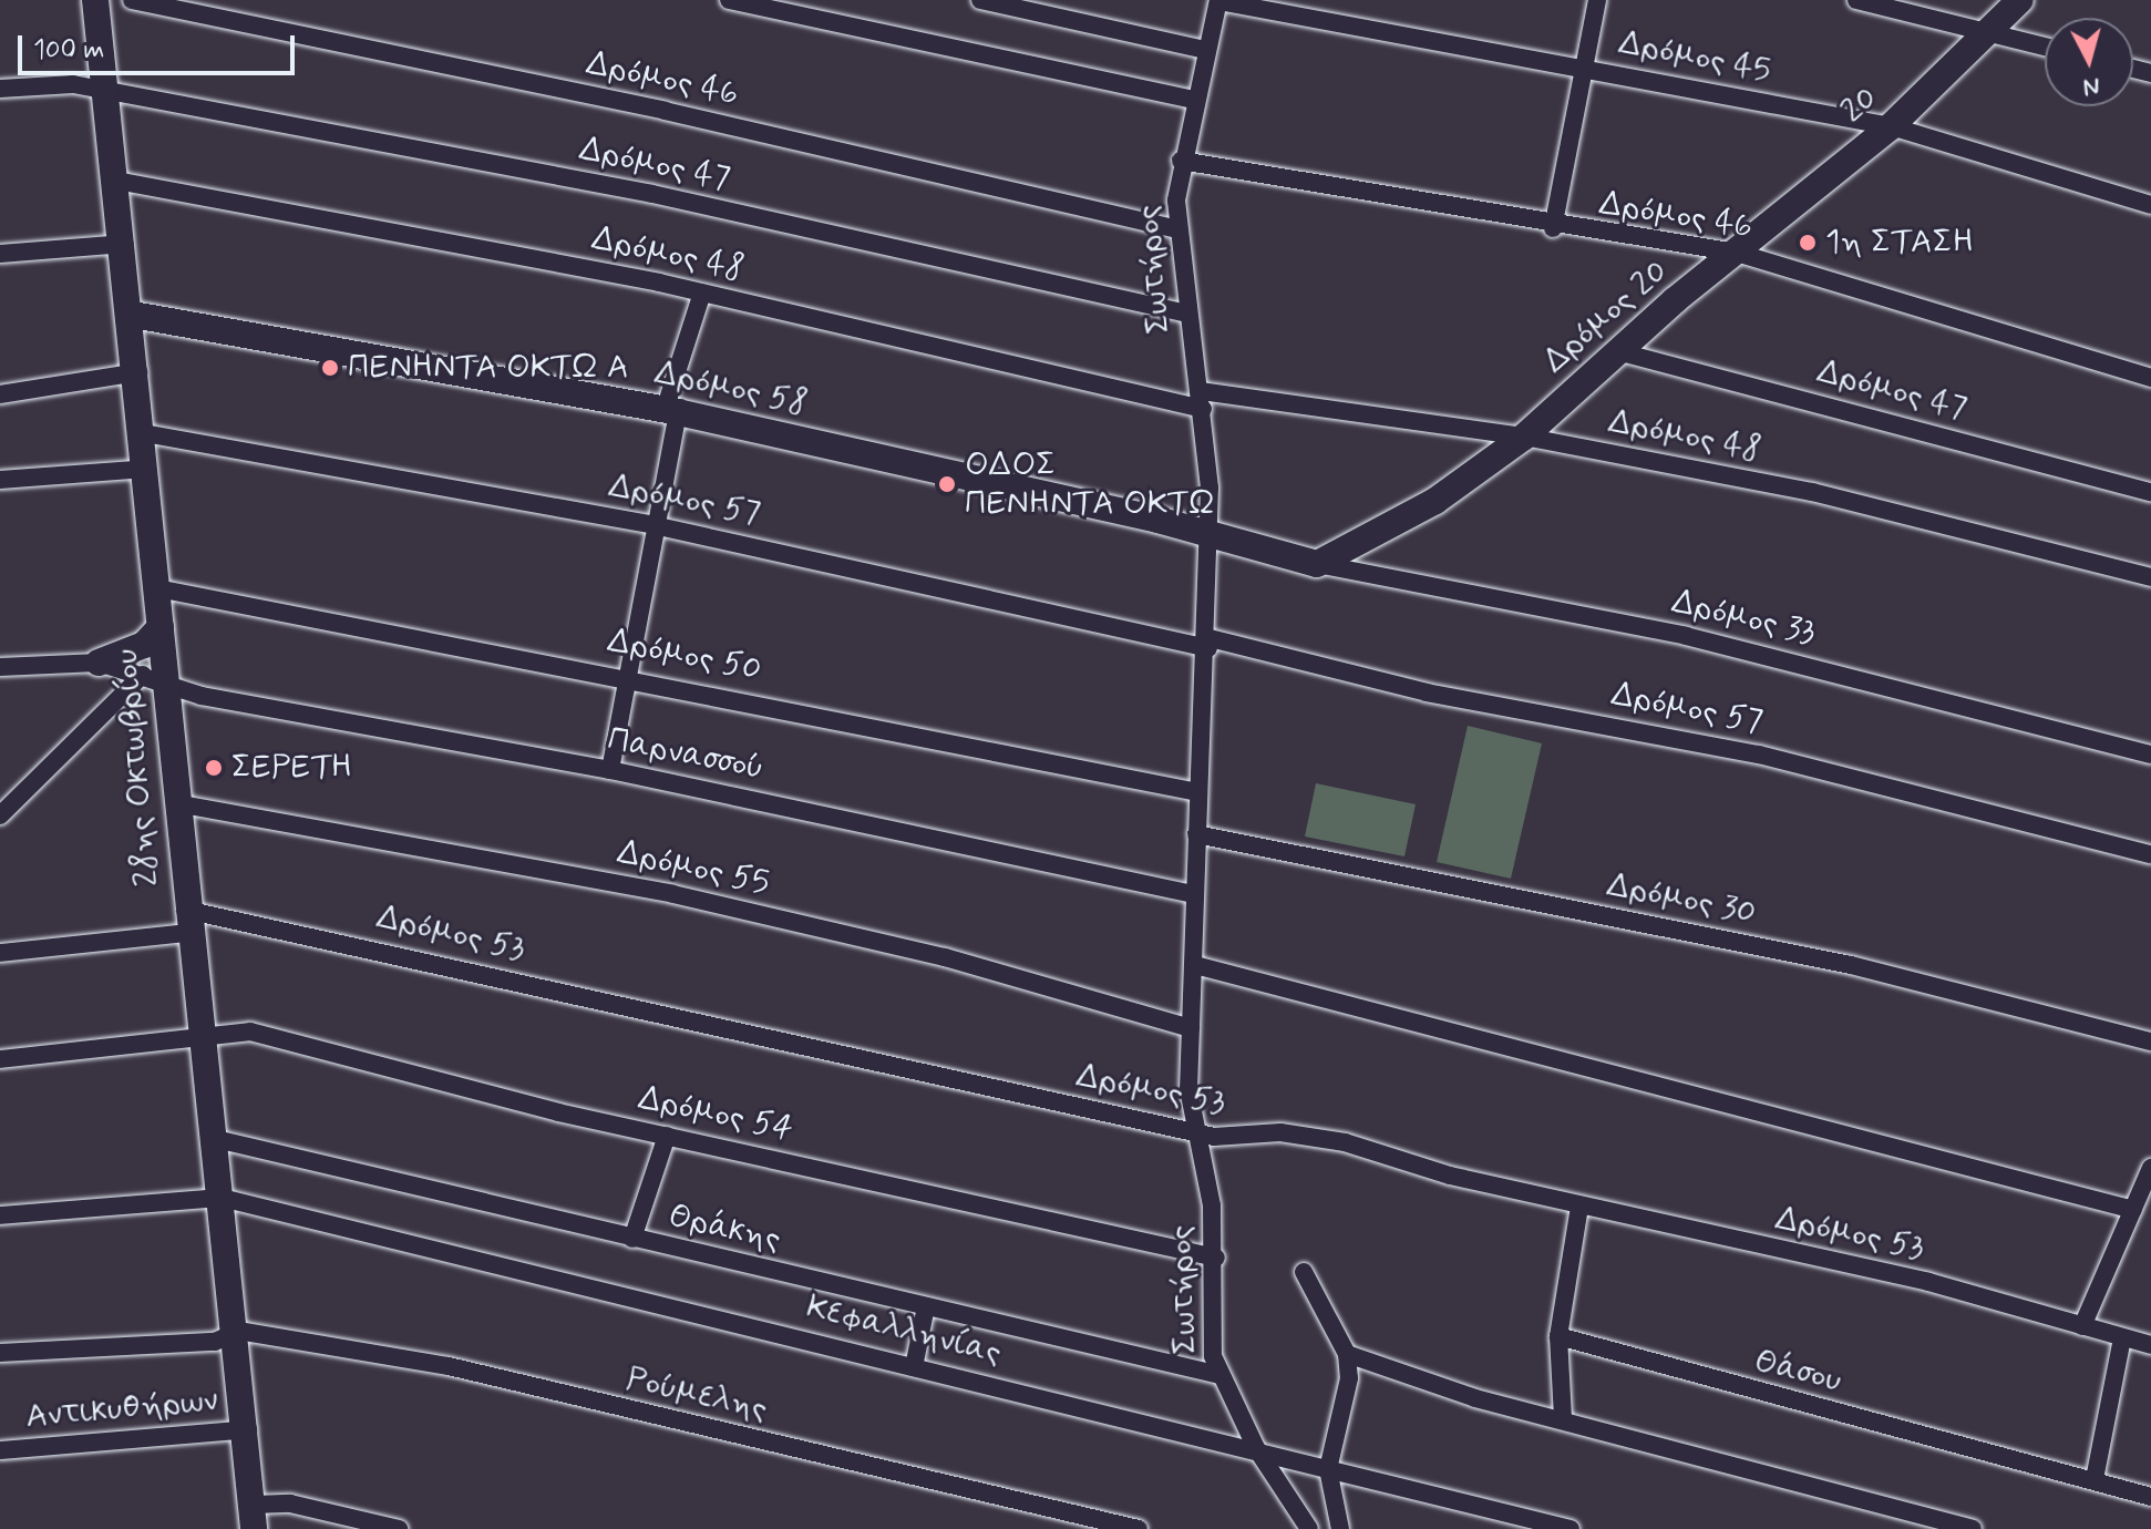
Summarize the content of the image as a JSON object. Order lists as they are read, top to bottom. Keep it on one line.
{"streets":{"street":["Δρόμος 45","Δρόμος 46","20","Δρόμος 47","Δρόμος 48","Σωτήρος","Δρόμος 20","Δρόμος 58","Δρόμος 57","Δρόμος 33","Δρόμος 50","Παρνασσού","28ης Οκτωβρίου","Δρόμος 55","Δρόμος 30","Δρόμος 53","Δρόμος 54","Θράκης","Κεφαλληνίας","Θάσου","Ρούμελης","Αντικυθήρων"]},"crossings":[["Δρόμος 45","20"],["Δρόμος 45","Σωτήρος"],["Δρόμος 46","20"],["Δρόμος 46","Σωτήρος"],["Δρόμος 46","Δρόμος 20"],["20","Δρόμος 20"],["Δρόμος 47","Σωτήρος"],["Δρόμος 47","Δρόμος 20"],["Δρόμος 47","28ης Οκτωβρίου"],["Δρόμος 48","Σωτήρος"],["Δρόμος 48","Δρόμος 20"],["Δρόμος 48","28ης Οκτωβρίου"],["Σωτήρος","Δρόμος 58"],["Σωτήρος","Δρόμος 57"],["Σωτήρος","Δρόμος 50"],["Σωτήρος","Παρνασσού"],["Σωτήρος","Δρόμος 55"],["Σωτήρος","Δρόμος 30"],["Σωτήρος","Δρόμος 53"],["Σωτήρος","Δρόμος 54"],["Σωτήρος","Θράκης"],["Σωτήρος","Κεφαλληνίας"],["Δρόμος 58","Δρόμος 33"],["Δρόμος 58","28ης Οκτωβρίου"],["Δρόμος 57","28ης Οκτωβρίου"],["Δρόμος 50","28ης Οκτωβρίου"],["Παρνασσού","28ης Οκτωβρίου"],["28ης Οκτωβρίου","Δρόμος 55"],["28ης Οκτωβρίου","Δρόμος 53"],["28ης Οκτωβρίου","Δρόμος 54"],["28ης Οκτωβρίου","Θράκης"],["28ης Οκτωβρίου","Κεφαλληνίας"],["28ης Οκτωβρίου","Ρούμελης"],["28ης Οκτωβρίου","Αντικυθήρων"]],"places":["1η ΣΤΑΣΗ","ΠΕΝΗΝΤΑ ΟΚΤΩ Α","ΟΔΟΣ ΠΕΝΗΝΤΑ ΟΚΤΩ","ΣΕΡΕΤΗ"],"scale_bar":"100 m","north":"bottom"}
